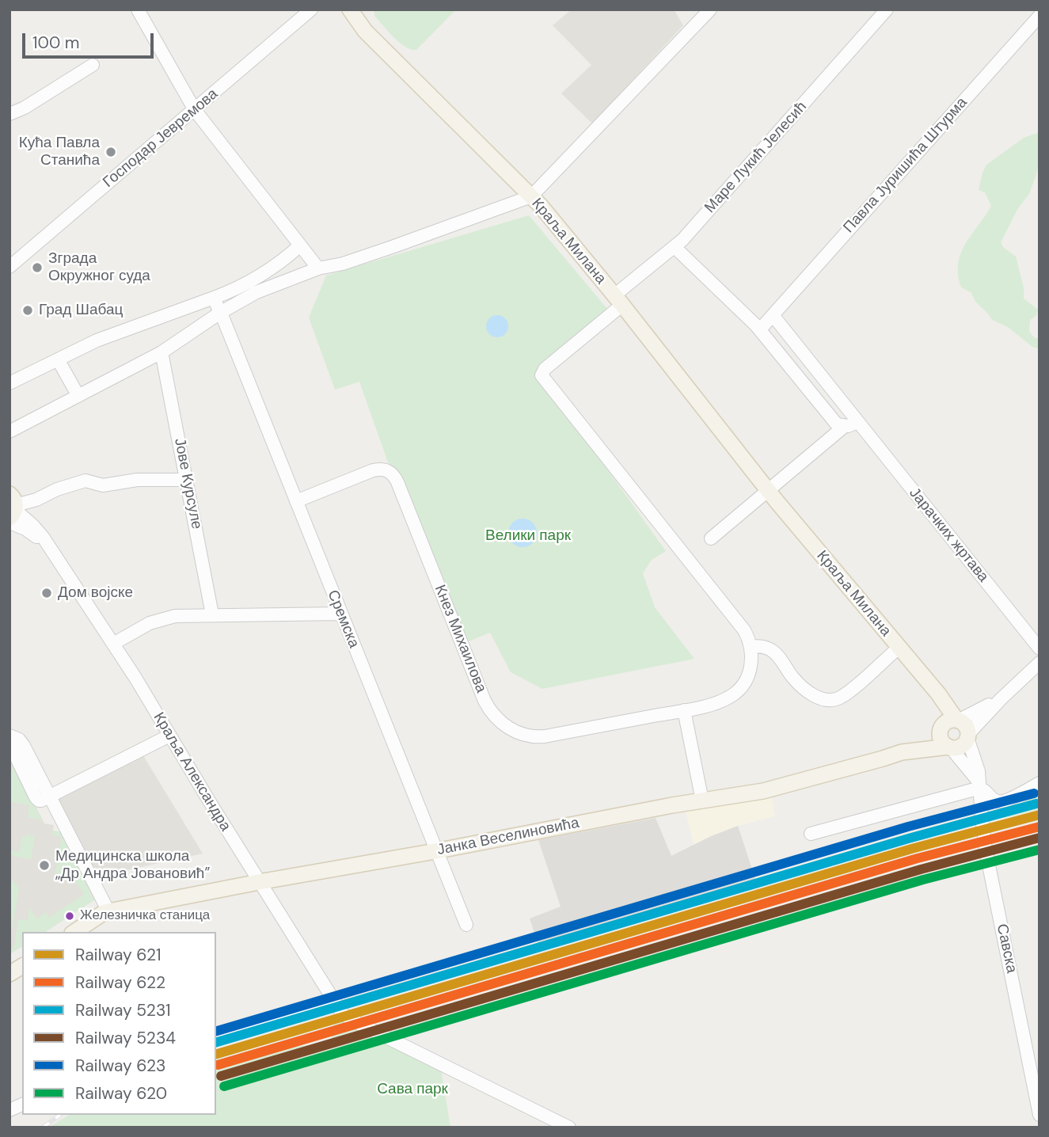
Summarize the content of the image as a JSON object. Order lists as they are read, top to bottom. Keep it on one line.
{"streets":{"main road":["Краља Милана","Јанка Веселиновића"],"street":["Господар Јевремова","Маре Лукић Јелесић","Павла Јуришића Штурма","Јове Курсуле","Јарачких жртава","Сремска","Кнез Михаилова","Краља Александра","Савска"]},"crossings":[["Маре Лукић Јелесић","Краља Милана"],["Павла Јуришића Штурма","Јарачких жртава"],["Краља Милана","Јанка Веселиновића"],["Сремска","Кнез Михаилова"],["Сремска","Јанка Веселиновића"],["Краља Александра","Јанка Веселиновића"],["Јанка Веселиновића","Савска"]],"parks":["Велики парк","Сава парк"],"places":["Кућа Павла Станића","Зграда Окружног суда","Град Шабац","Дом војске","Медицинска школа „Др Андра Јовановић”","Железничка станица"],"lines":["rail line 623","rail line 5231","rail line 621","rail line 622","rail line 5234","rail line 620"],"legend":["Railway 621","Railway 622","Railway 5231","Railway 5234","Railway 623","Railway 620"],"scale_bar":"100 m"}
